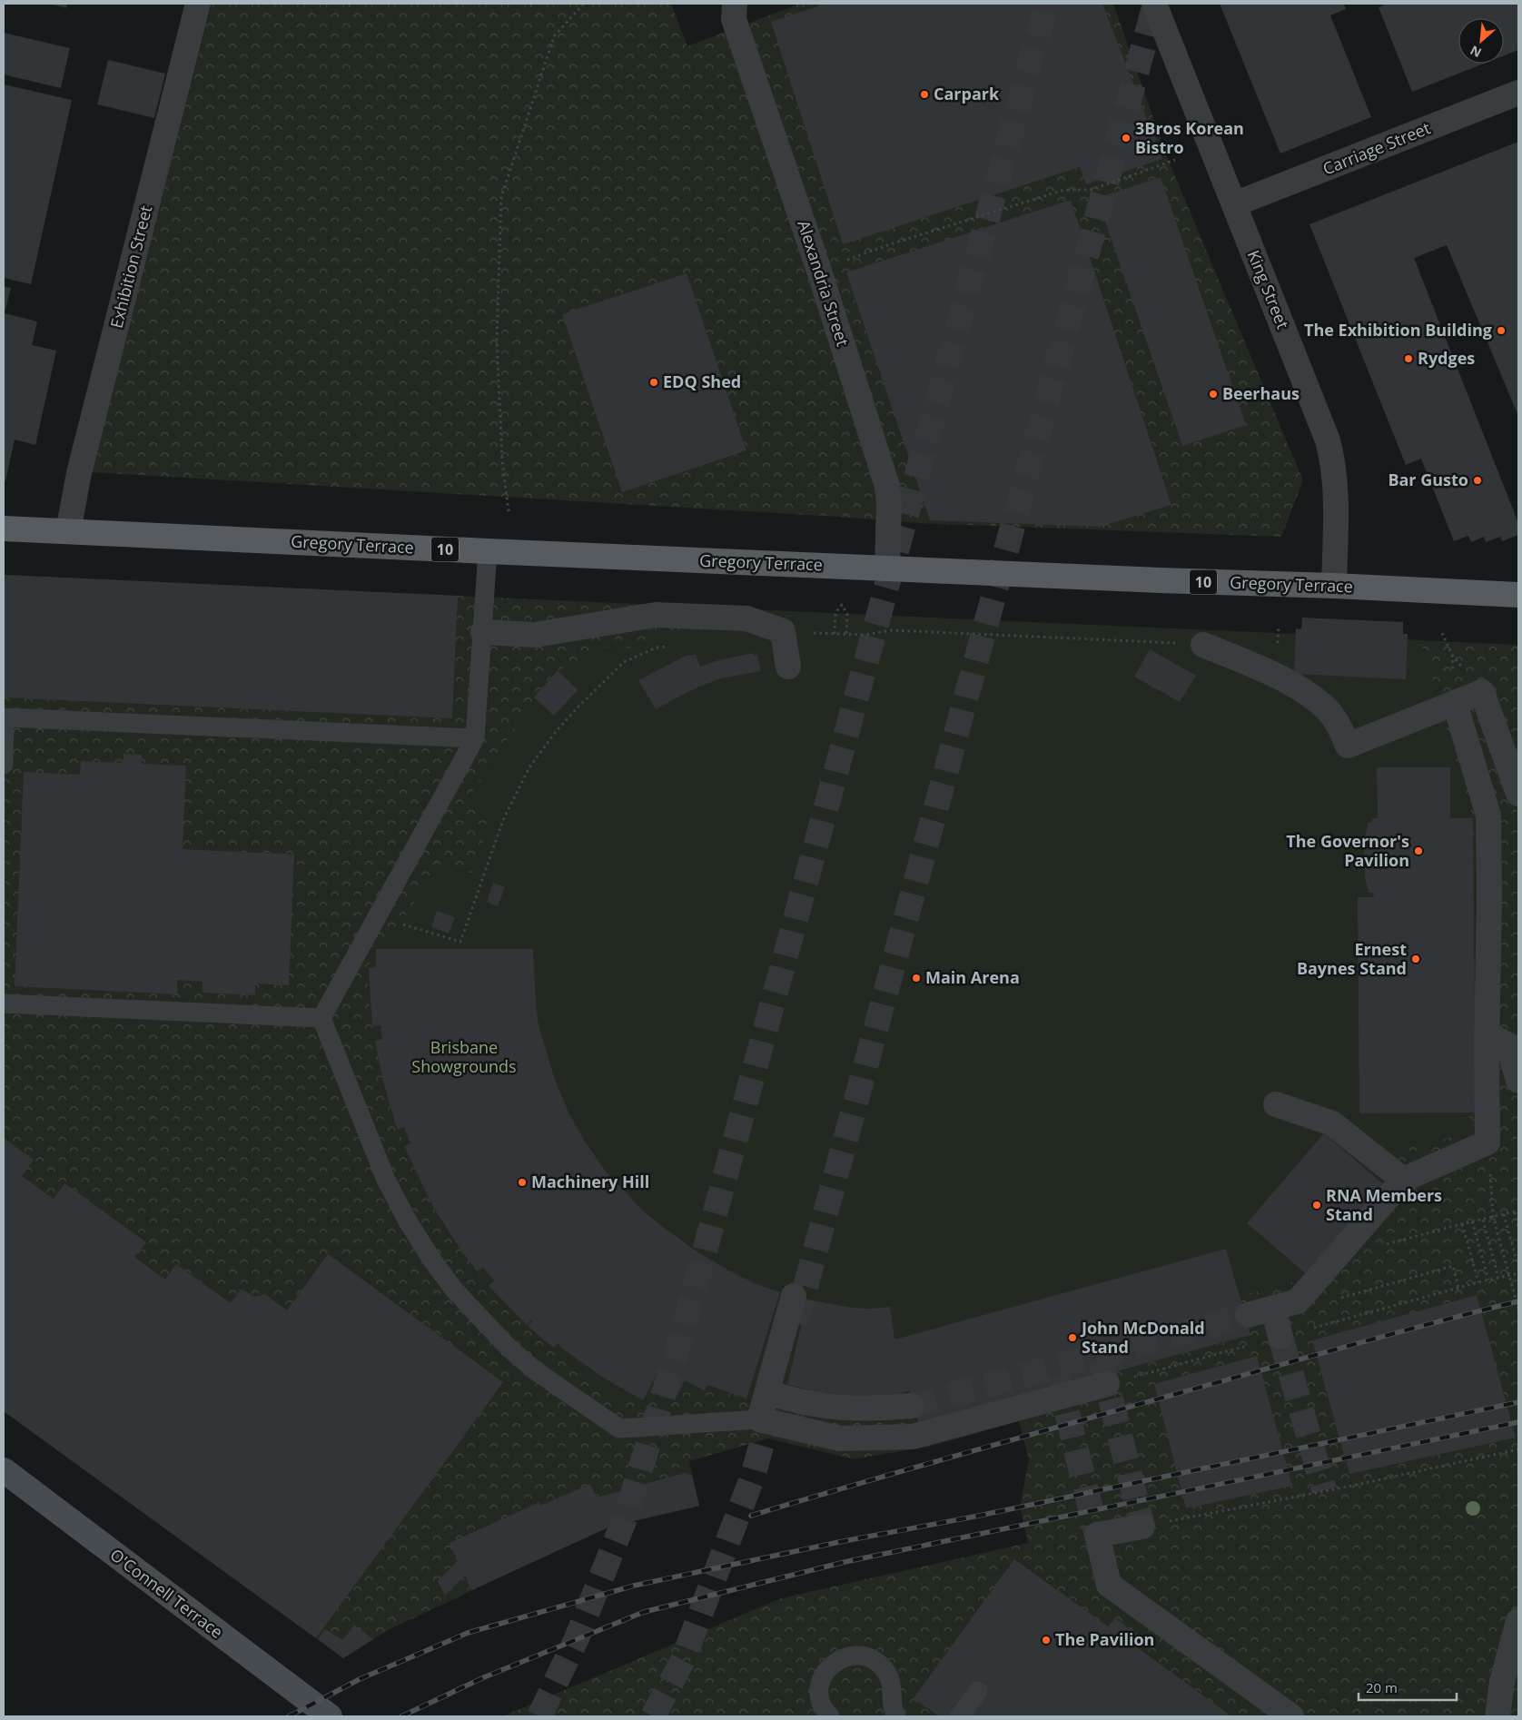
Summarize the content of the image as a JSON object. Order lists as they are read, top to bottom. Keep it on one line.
{"streets":{"main road":["Gregory Terrace","10","O'Connell Terrace"],"street":["Carriage Street","Exhibition Street","Alexandria Street","King Street"]},"crossings":[["Carriage Street","King Street"],["Exhibition Street","Gregory Terrace"],["Alexandria Street","Gregory Terrace"],["King Street","Gregory Terrace"]],"parks":["Brisbane Showgrounds"],"places":["Carpark","3Bros Korean Bistro","The Exhibition Building","Rydges","EDQ Shed","Beerhaus","Bar Gusto","The Governor's Pavilion","Ernest Baynes Stand","Main Arena","Machinery Hill","RNA Members Stand","John McDonald Stand","The Pavilion"],"scale_bar":"20 m","north":"bottom left"}
